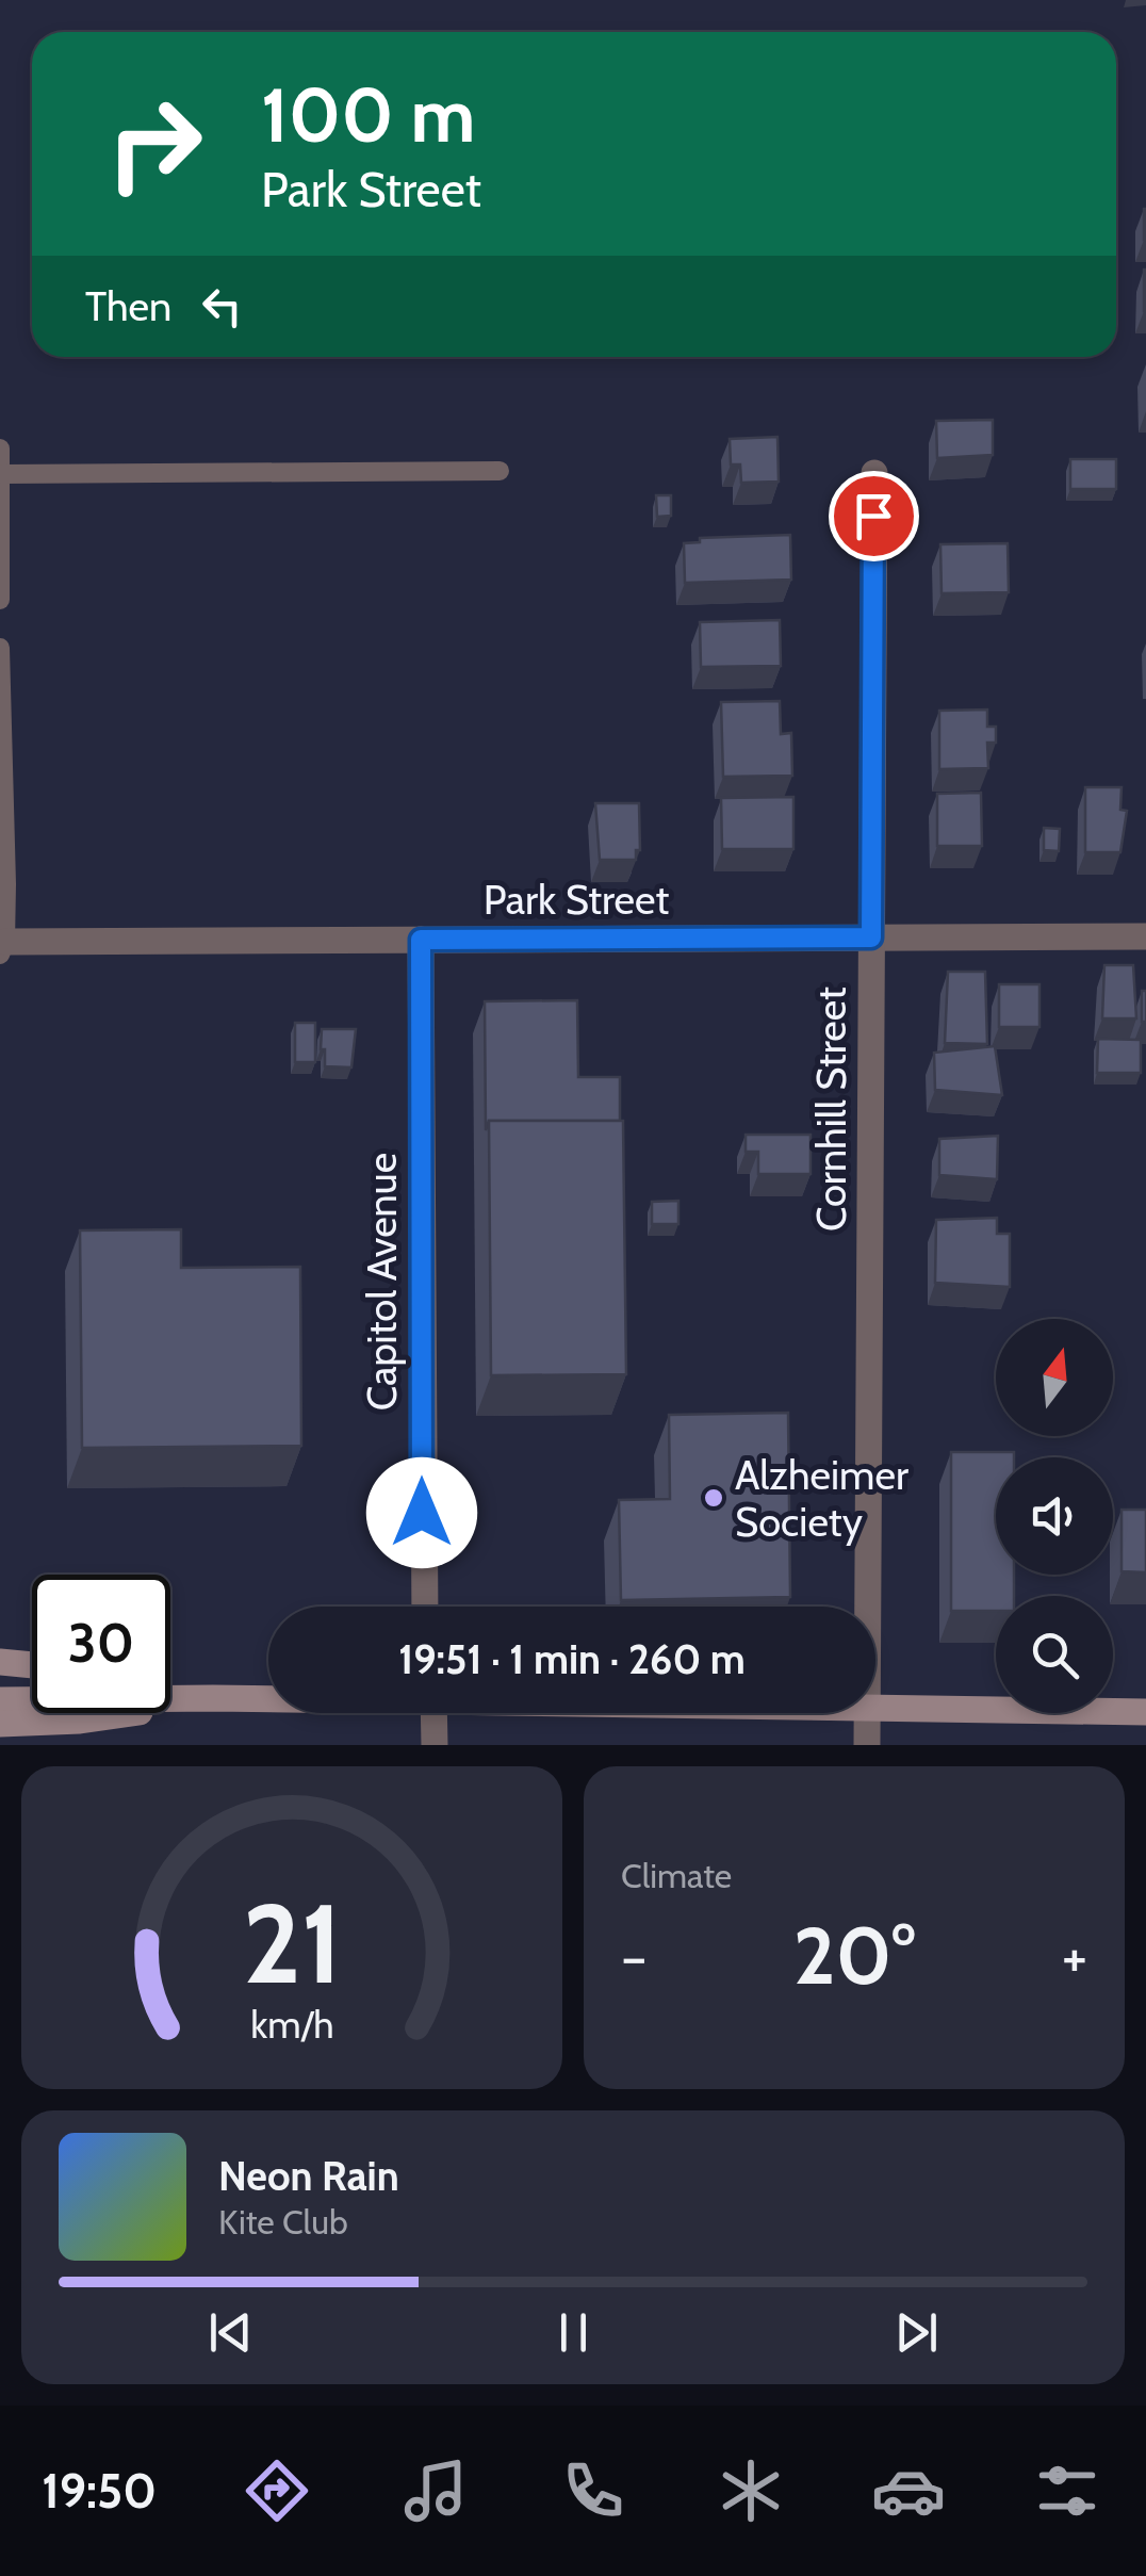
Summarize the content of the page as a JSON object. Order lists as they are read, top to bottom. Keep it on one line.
{"streets":{"street":["Park Street","Cornhill Street","Capitol Avenue"]},"crossings":[["Park Street","Cornhill Street"],["Park Street","Capitol Avenue"]],"places":["Alzheimer Society"],"north":"top","page":{"turn":["100 m","Park Street"],"then":"Then","limit":"30","trip":"19:51 · 1 min · 260 m","tile":"Climate","heat":["−","20°","+"],"song":["Neon Rain","Kite Club"],"tabs":"19:50","gauge":["21","km/h"]}}
